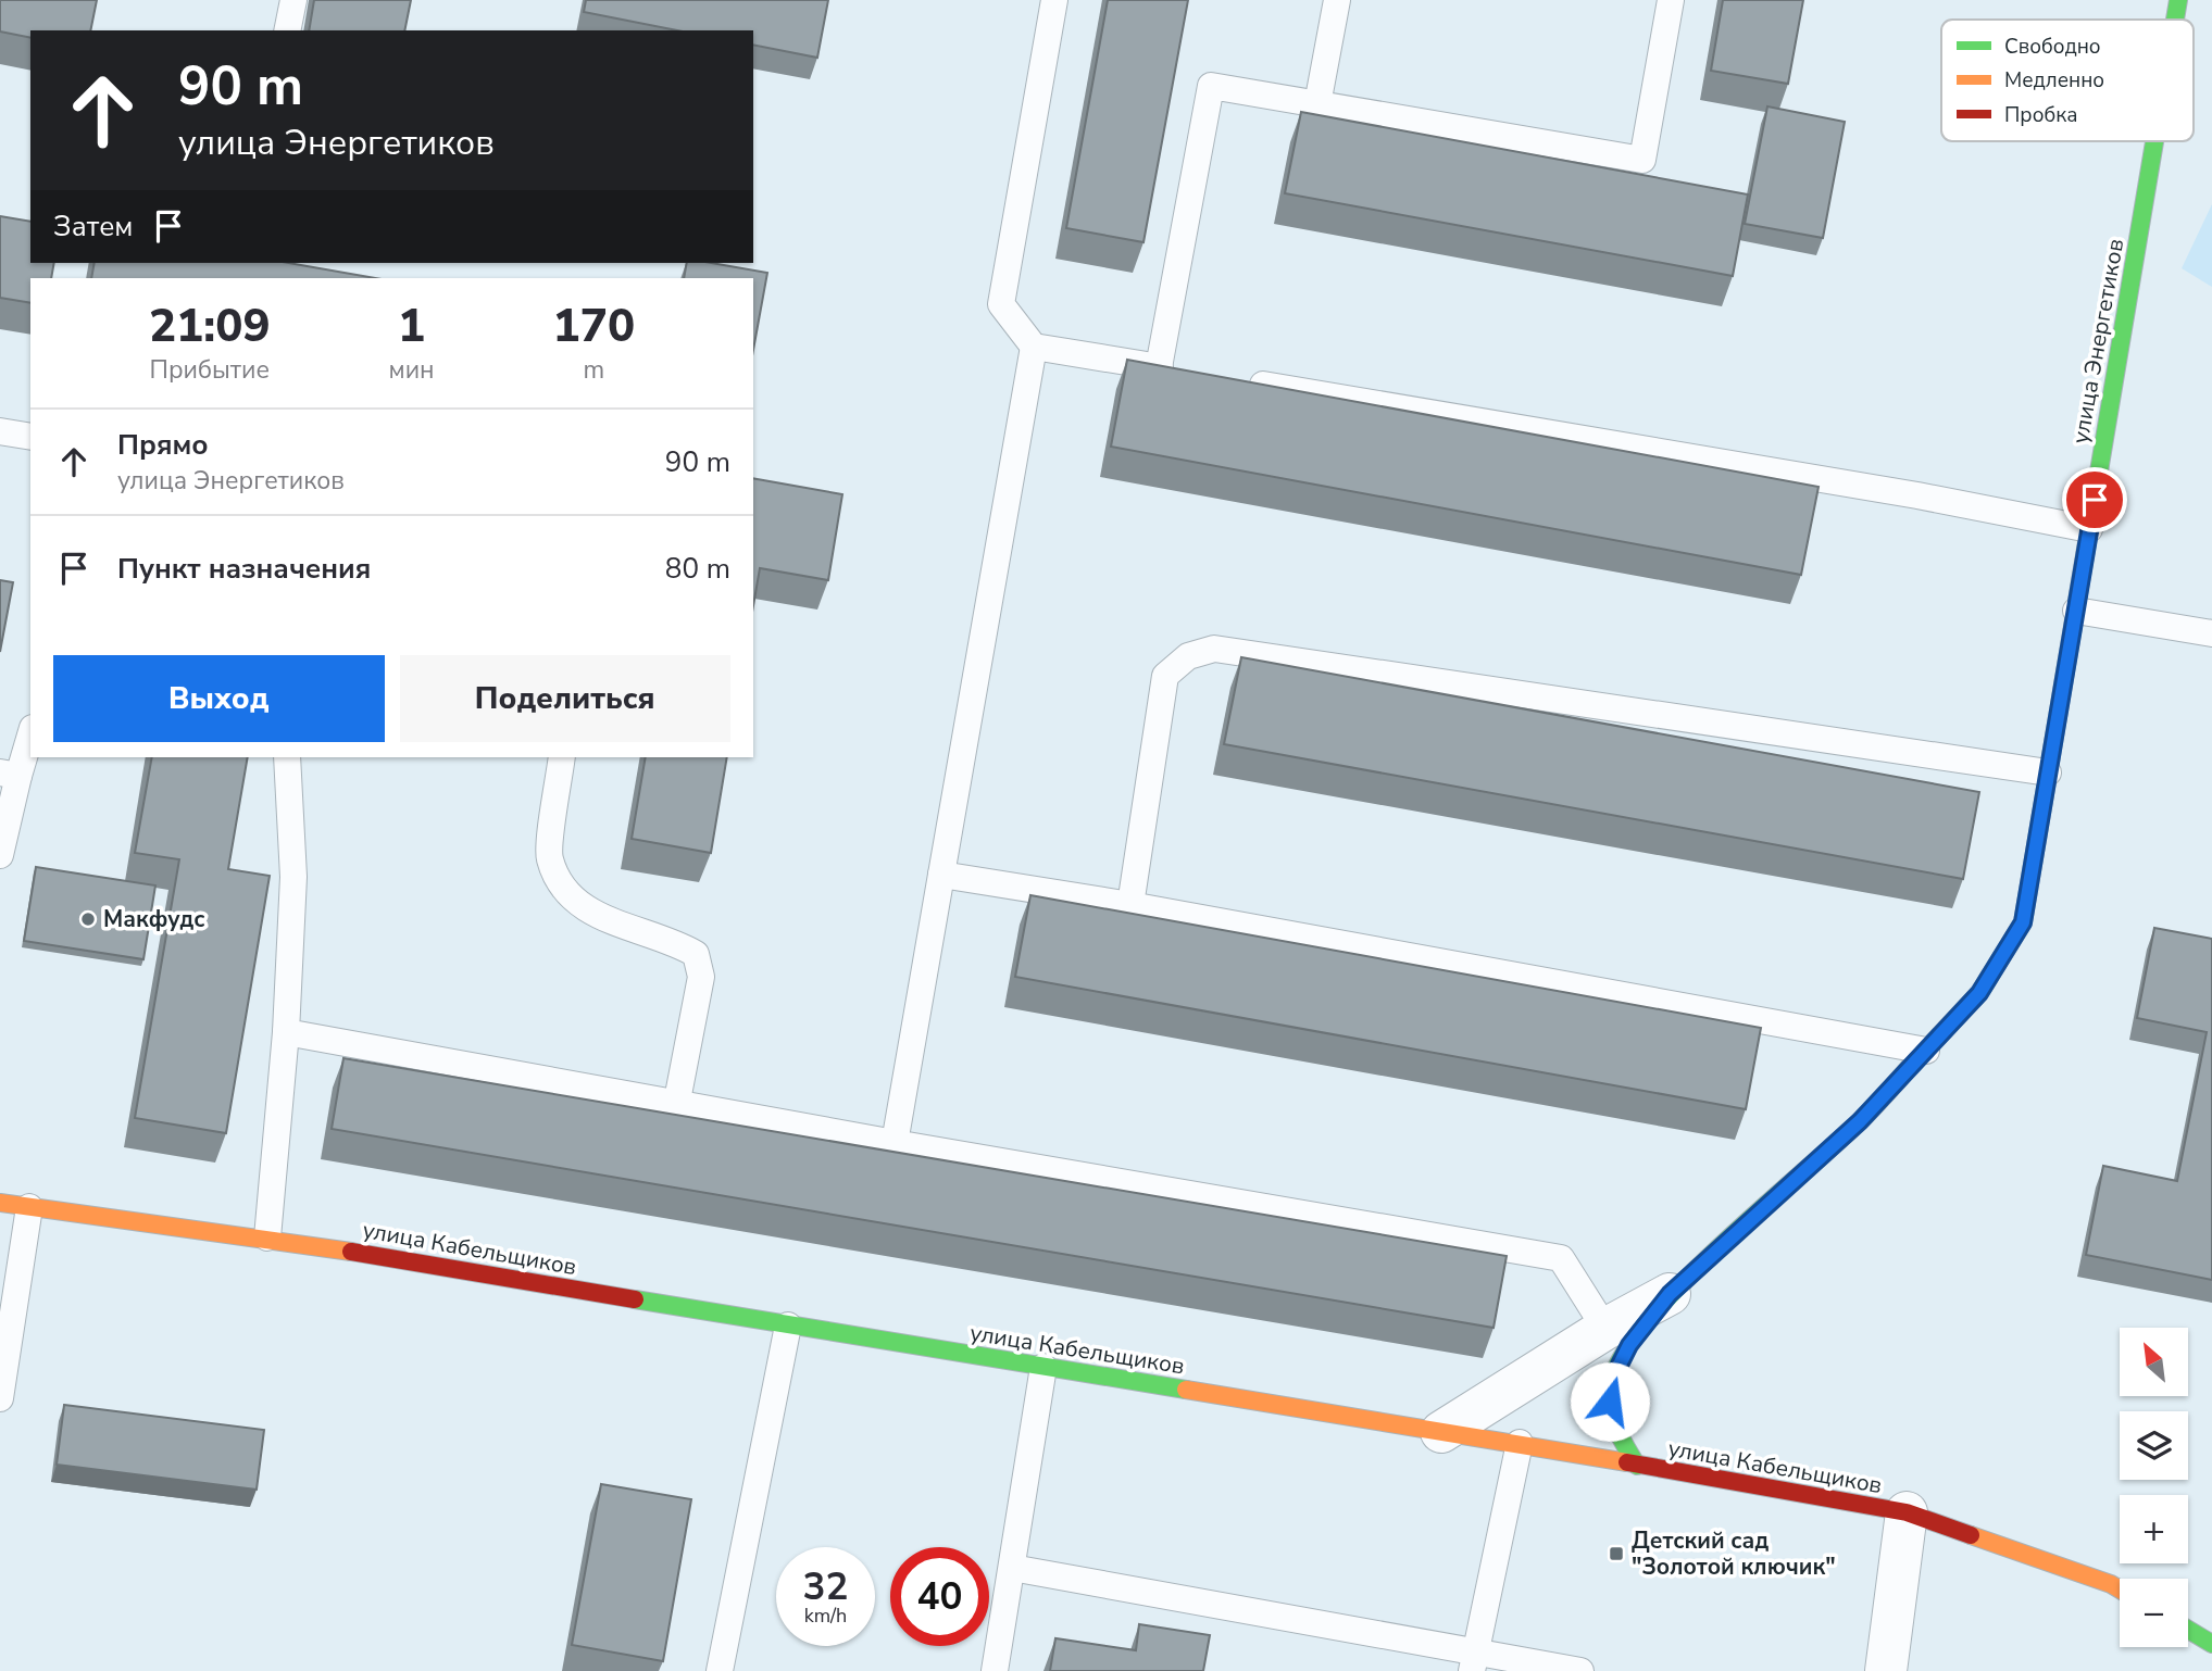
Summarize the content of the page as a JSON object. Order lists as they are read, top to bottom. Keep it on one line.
{"streets":{"street":["улица Энергетиков","улица Кабельщиков"]},"crossings":[["улица Энергетиков","улица Кабельщиков"]],"places":{"other":["Макфудс"],"transit":["Детский сад \"Золотой ключик\""]},"legend":["Свободно","Медленно","Пробка"],"north":"top left","page":{"turn":["90 m","улица Энергетиков"],"then":"Затем","eta":["21:09","Прибытие","1","мин","170","m"],"list":[{"name":"Прямо","note":"улица Энергетиков","value":"90 m"},{"name":"Пункт назначения","value":"80 m"}],"buttons":["Выход","Поделиться"],"map_buttons":["+","−"],"speed":"32 km/h","limit":"40"}}
